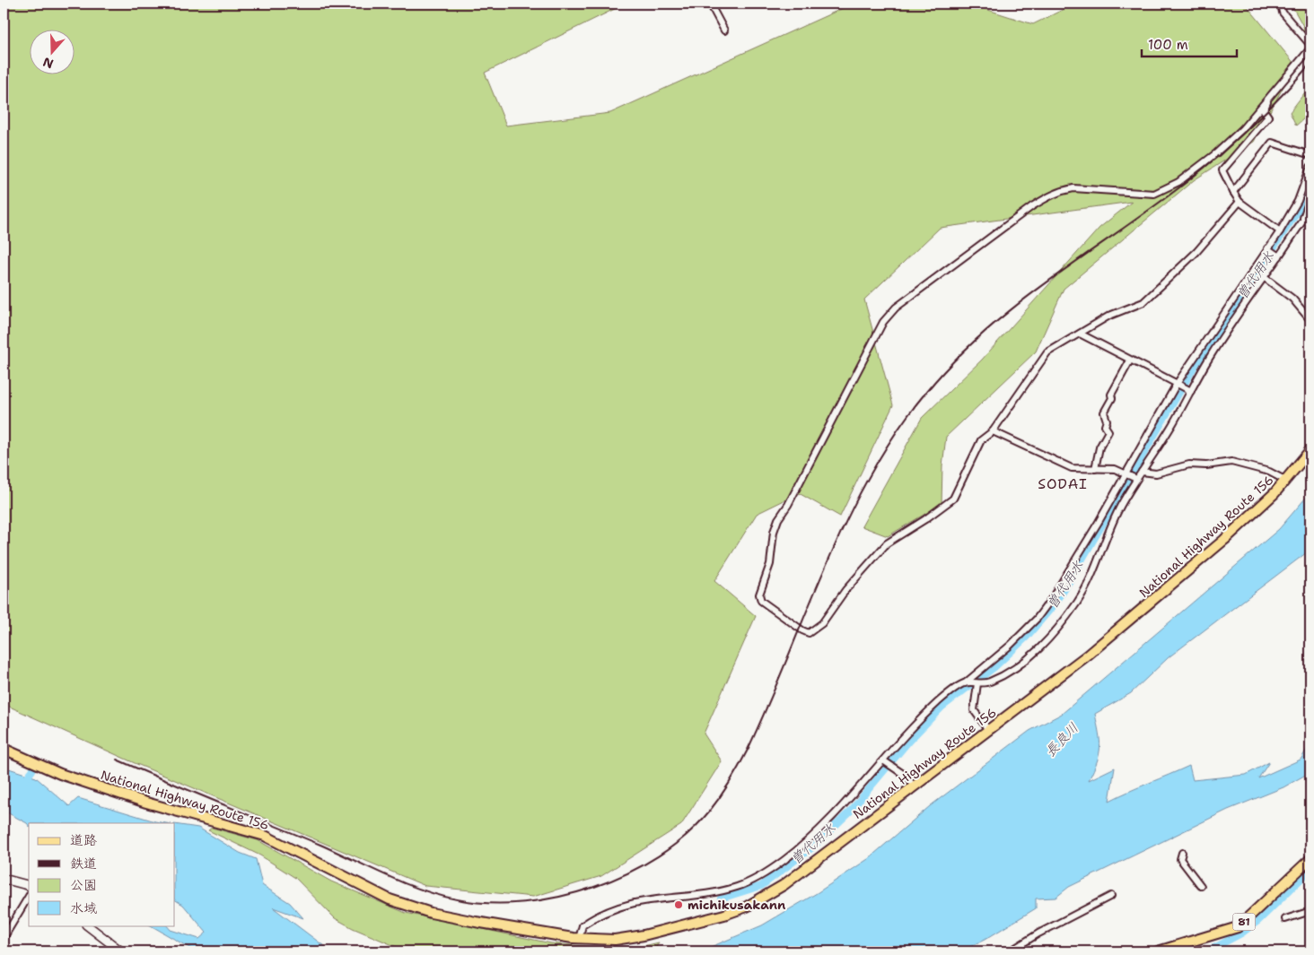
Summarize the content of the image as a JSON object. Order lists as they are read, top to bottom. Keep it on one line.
{"streets":{"main road":["National Highway Route 156","81"]},"districts":["SODAI"],"water":["曽代用水","長良川"],"places":["michikusakann"],"legend":["道路","鉄道","公園","水域"],"scale_bar":"100 m","north":"bottom"}
